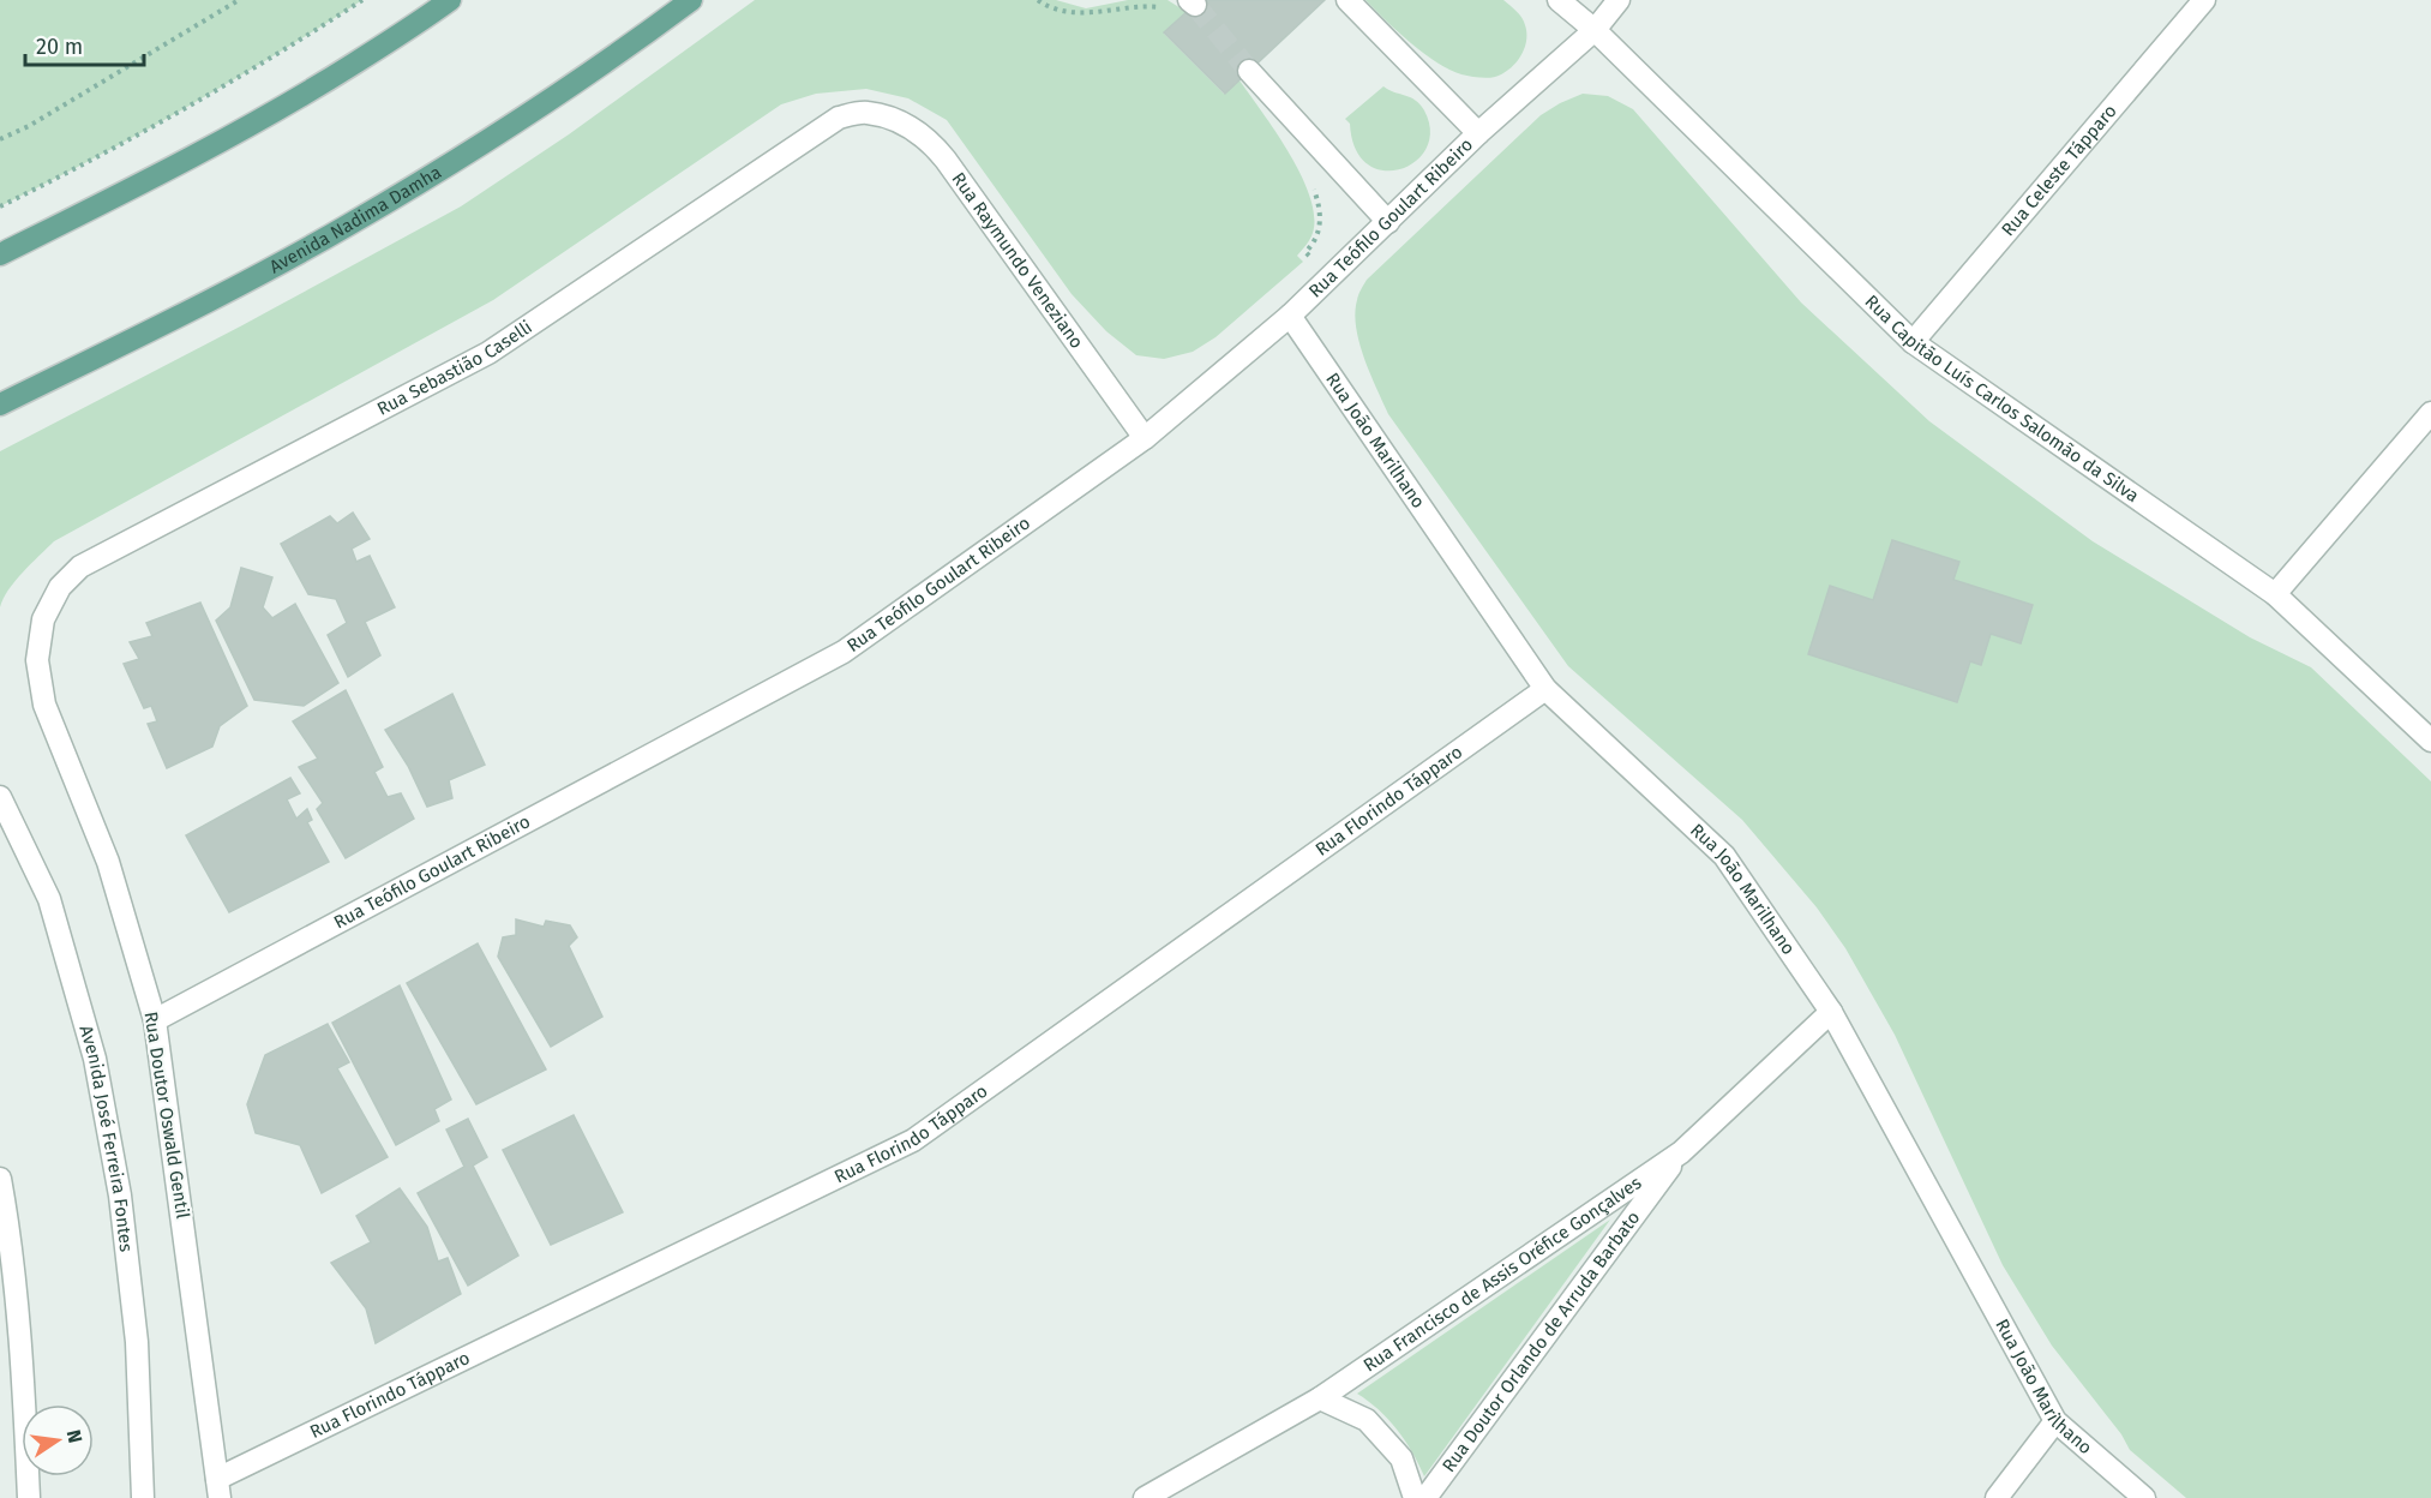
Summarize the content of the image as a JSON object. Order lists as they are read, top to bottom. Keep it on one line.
{"streets":{"main road":["Avenida Nadima Damha"],"street":["Rua Celeste Tápparo","Rua Teófilo Goulart Ribeiro","Rua Raymundo Veneziano","Rua Sebastião Caselli","Rua Capitão Luís Carlos Salomão da Silva","Rua João Marilhano","Rua Florindo Tápparo","Rua Doutor Oswald Gentil","Avenida José Ferreira Fontes","Rua Francisco de Assis Oréfice Gonçalves","Rua Doutor Orlando de Arruda Barbato"]},"crossings":[["Rua Celeste Tápparo","Rua Capitão Luís Carlos Salomão da Silva"],["Rua Teófilo Goulart Ribeiro","Rua Raymundo Veneziano"],["Rua Teófilo Goulart Ribeiro","Rua Capitão Luís Carlos Salomão da Silva"],["Rua Teófilo Goulart Ribeiro","Rua João Marilhano"],["Rua Teófilo Goulart Ribeiro","Rua Doutor Oswald Gentil"],["Rua Raymundo Veneziano","Rua Sebastião Caselli"],["Rua Sebastião Caselli","Rua Doutor Oswald Gentil"],["Rua João Marilhano","Rua Florindo Tápparo"],["Rua João Marilhano","Rua Francisco de Assis Oréfice Gonçalves"],["Rua Florindo Tápparo","Rua Doutor Oswald Gentil"],["Rua Francisco de Assis Oréfice Gonçalves","Rua Doutor Orlando de Arruda Barbato"]],"scale_bar":"20 m","north":"right"}
